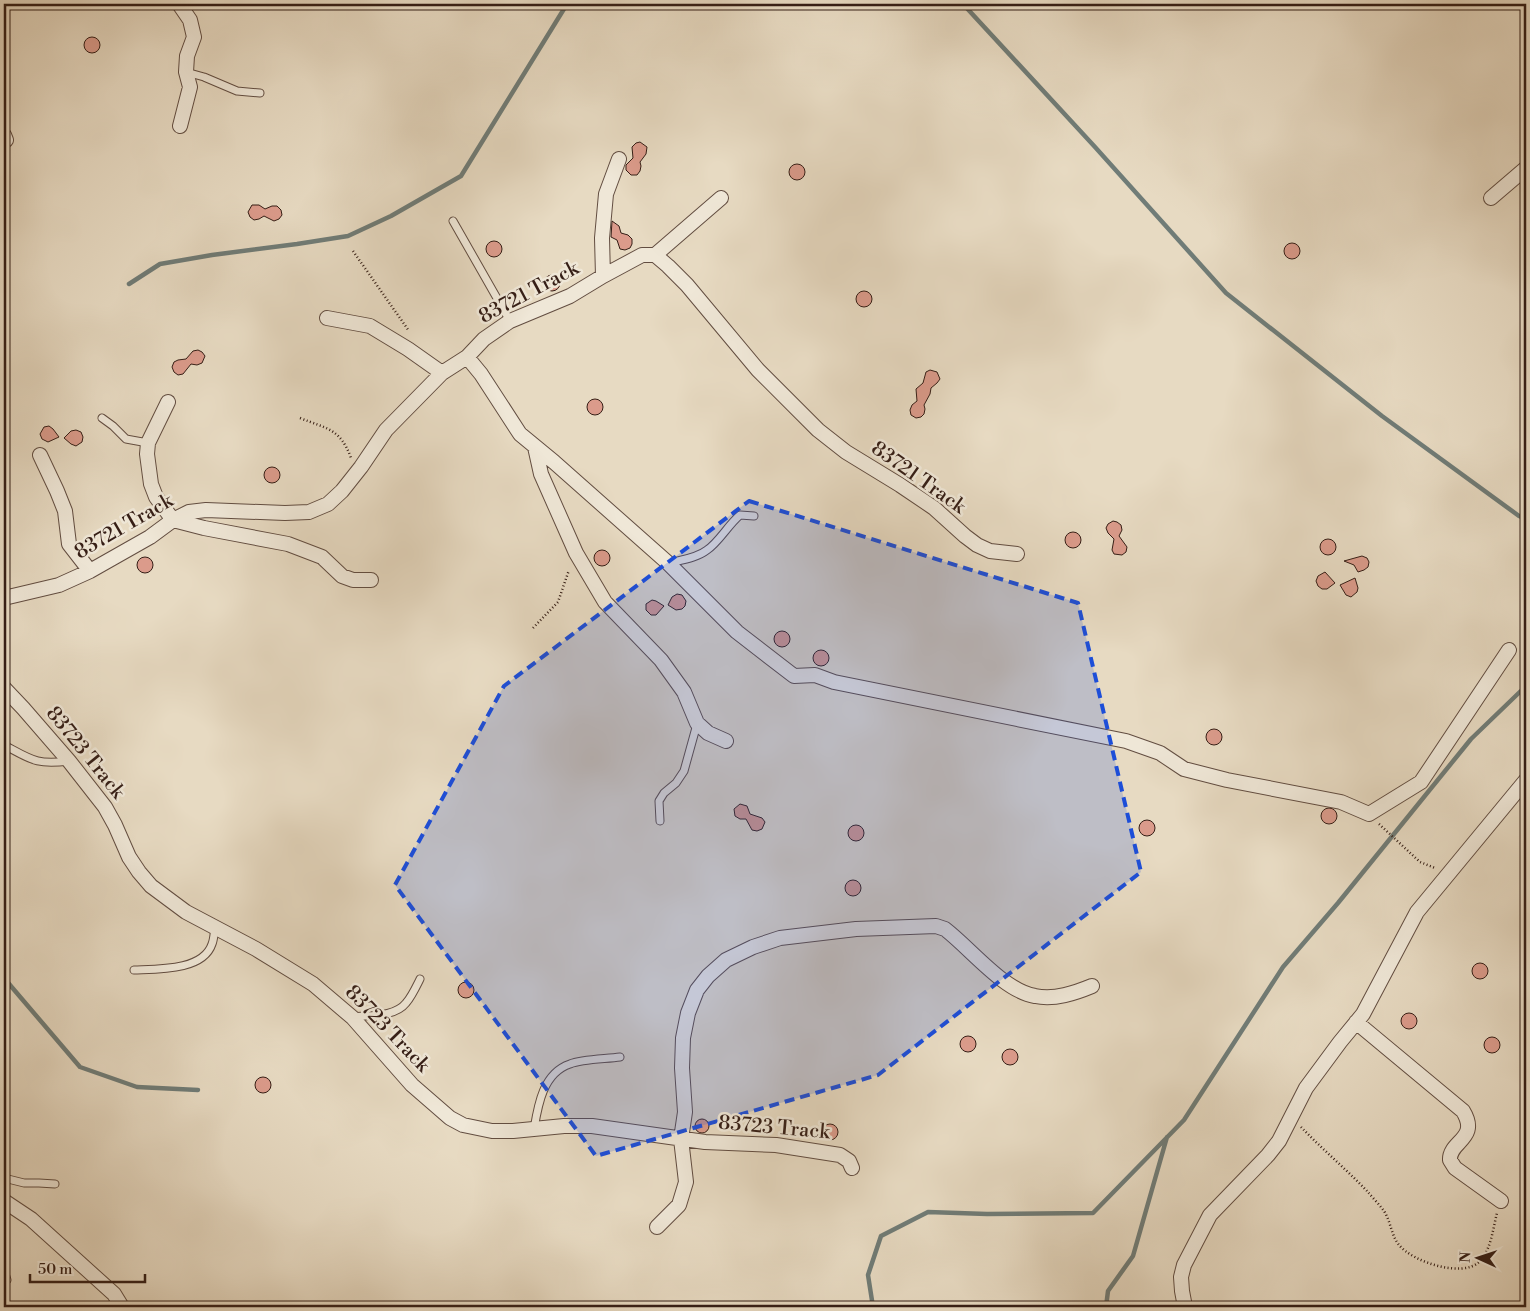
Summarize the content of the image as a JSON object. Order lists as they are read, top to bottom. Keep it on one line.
{"streets":{"street":["83721 Track","83723 Track"]},"scale_bar":"50 m","north":"left"}
